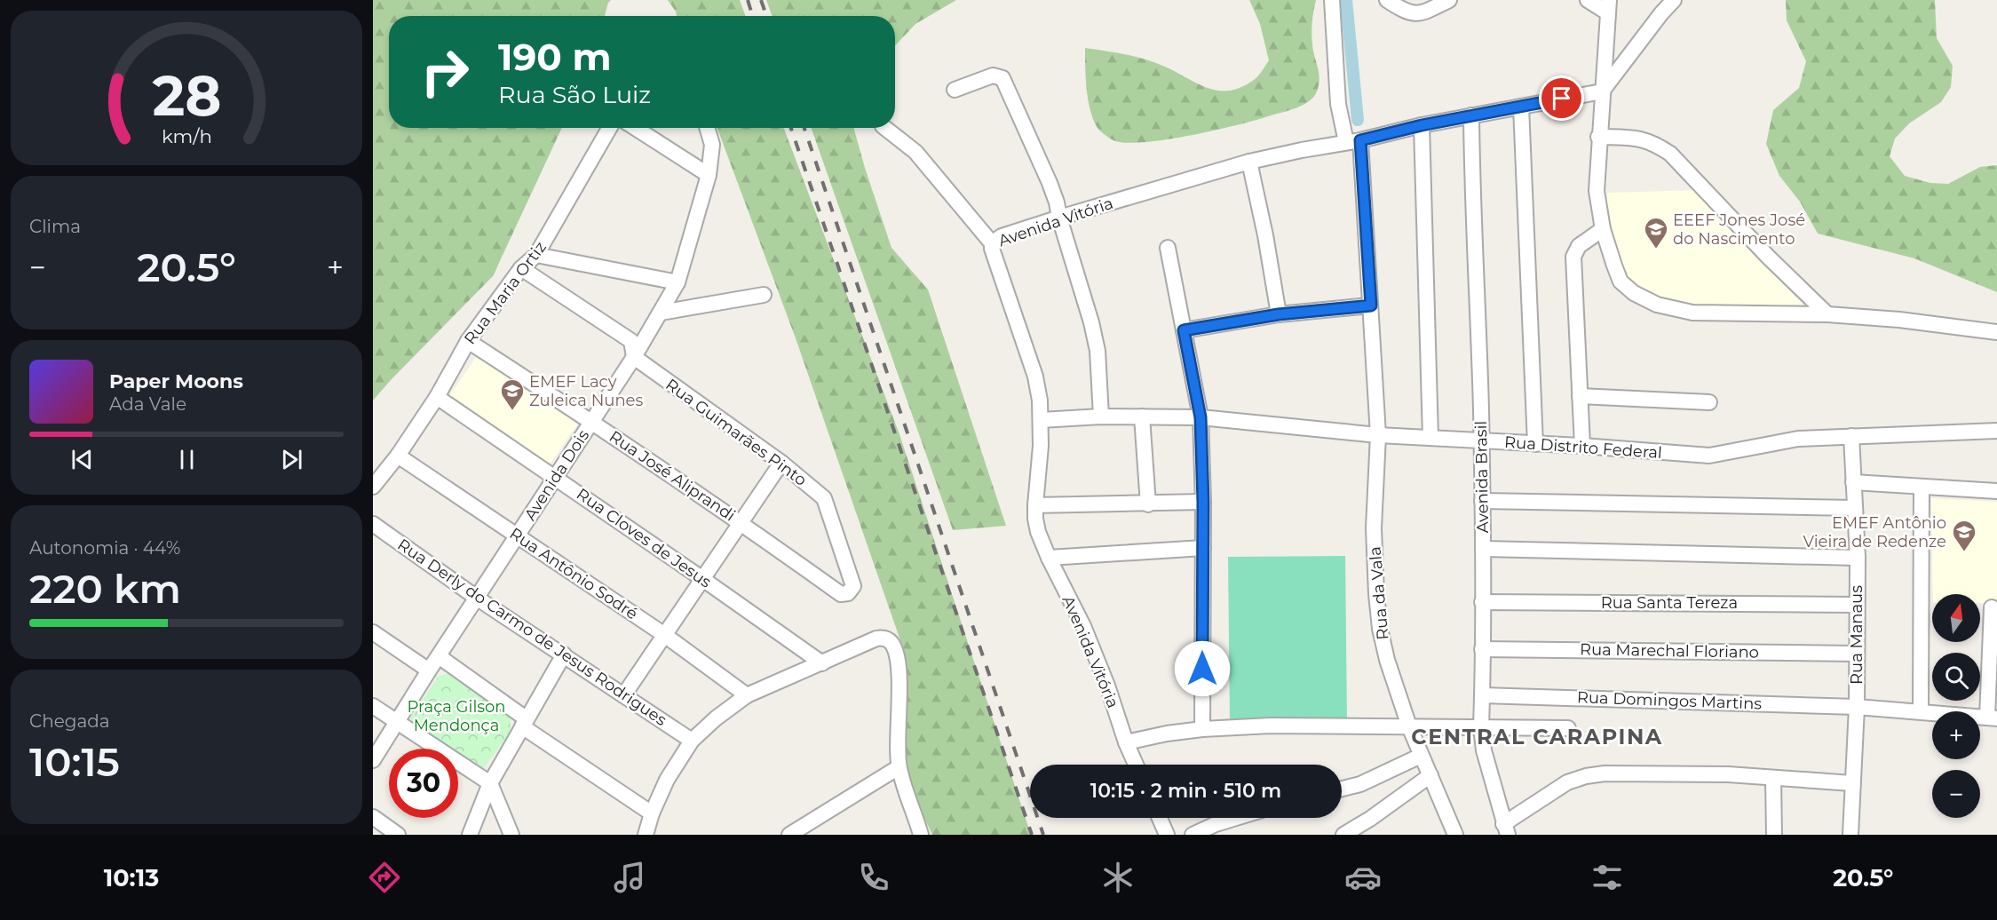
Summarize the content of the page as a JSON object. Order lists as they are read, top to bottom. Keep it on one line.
{"streets":{"street":["Avenida Vitória","Rua Maria Ortiz","Rua Guimarães Pinto","Rua Distrito Federal","Avenida Dois","Rua José Aliprandi","Avenida Brasil","Rua Cloves de Jesus","Rua Antônio Sodré","Rua da Vala","Rua Santa Tereza","Rua Derly do Carmo de Jesus Rodrigues","Rua Manaus","Rua Marechal Floriano","Rua Domingos Martins"]},"crossings":[["Avenida Vitória","Rua Distrito Federal"],["Avenida Vitória","Avenida Brasil"],["Avenida Vitória","Rua da Vala"],["Rua Maria Ortiz","Rua Guimarães Pinto"],["Rua Maria Ortiz","Rua José Aliprandi"],["Rua Maria Ortiz","Rua Cloves de Jesus"],["Rua Maria Ortiz","Rua Antônio Sodré"],["Rua Guimarães Pinto","Avenida Dois"],["Rua Guimarães Pinto","Rua José Aliprandi"],["Rua Distrito Federal","Avenida Brasil"],["Rua Distrito Federal","Rua da Vala"],["Rua Distrito Federal","Rua Manaus"],["Avenida Dois","Rua José Aliprandi"],["Avenida Dois","Rua Cloves de Jesus"],["Avenida Dois","Rua Antônio Sodré"],["Avenida Dois","Rua Derly do Carmo de Jesus Rodrigues"],["Avenida Brasil","Rua Santa Tereza"],["Avenida Brasil","Rua Marechal Floriano"],["Avenida Brasil","Rua Domingos Martins"],["Rua Santa Tereza","Rua Manaus"],["Rua Manaus","Rua Marechal Floriano"],["Rua Manaus","Rua Domingos Martins"]],"districts":["CENTRAL CARAPINA"],"parks":["Praça Gilson Mendonça"],"places":{"school or university":["EEEF Jones José do Nascimento","EMEF Lacy Zuleica Nunes","EMEF Antônio Vieira de Redenze"]},"north":"top","page":{"turn":["190 m","Rua São Luiz"],"tile":["Clima",["Autonomia · 44%","220 km"],["Chegada","10:15"]],"heat":["−","20.5°","+"],"song":["Paper Moons","Ada Vale"],"map_buttons":["+","−"],"limit":"30","trip":"10:15 · 2 min · 510 m","tabs":["10:13","20.5°"],"gauge":["28","km/h"]}}
